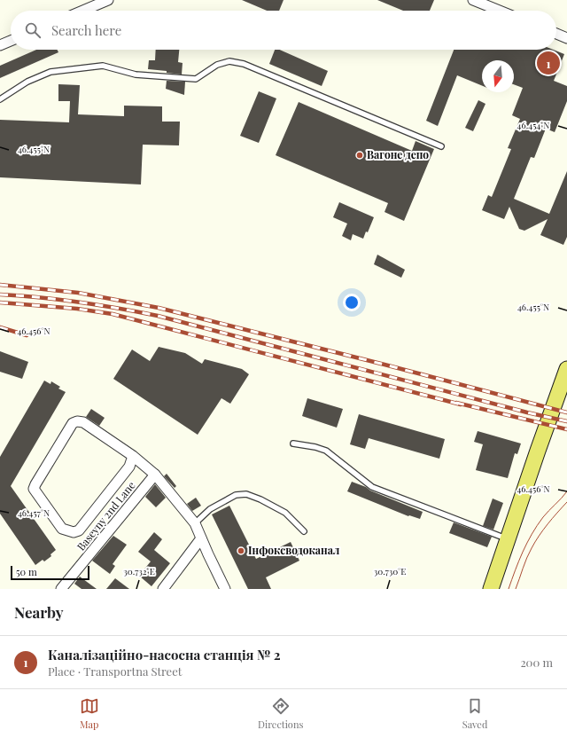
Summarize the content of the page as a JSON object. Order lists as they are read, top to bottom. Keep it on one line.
{"streets":{"street":["Baseyny 2nd Lane"]},"places":["Вагоне депо","Інфоксводоканал"],"scale_bar":"50 m","north":"bottom","page":{"search":"Search here","pins":"1","scale":"50 m","heading":"Nearby","list":[{"mark":"1","name":"Каналізаційно-насосна станція № 2","note":"Place · Transportna Street","value":"200 m"}],"nav":["Map","Directions","Saved"]},"coordinates":["46.454°N","46.455°N","46.456°N","46.457°N","30.732°E","30.730°E"]}
